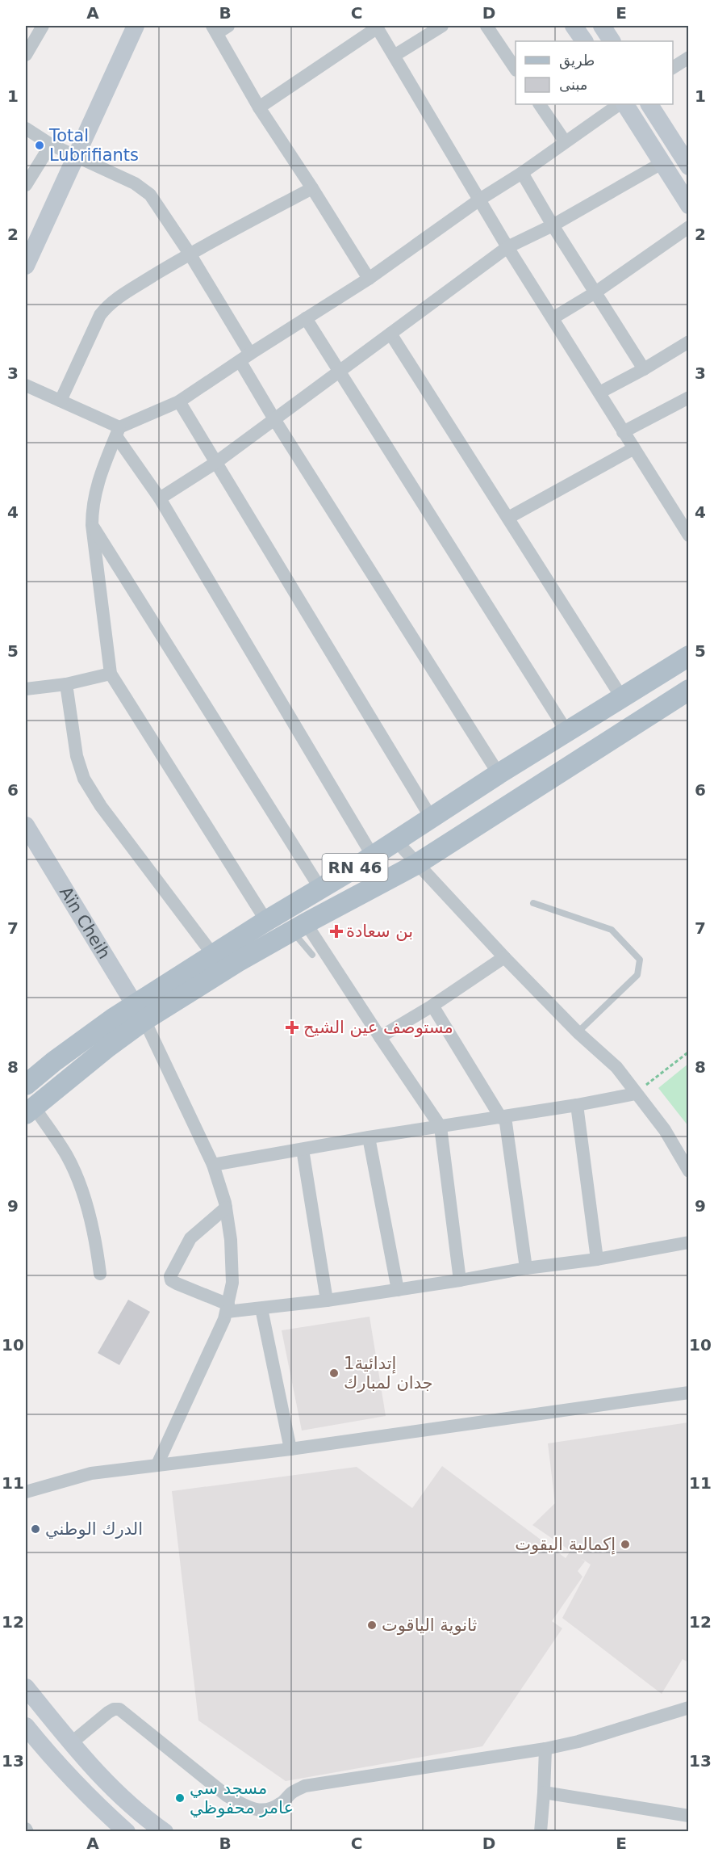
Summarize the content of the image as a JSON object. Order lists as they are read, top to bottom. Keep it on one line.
{"streets":{"main road":["RN 46"],"street":["Aïn Cheih"]},"crossings":[["RN 46","Aïn Cheih"]],"places":{"other":["Total Lubrifiants","1إتدائية جدان لمبارك","الدرك الوطني","إكمالية اليقوت","ثانوية الياقوت","مسجد سي عامر محفوظي"],"health":["بن سعادة","مستوصف عين الشيح"]},"legend":["طريق","مبنى"],"grid":{"columns":["A","B","C","D","E"],"rows":["1","2","3","4","5","6","7","8","9","10","11","12","13"]}}
